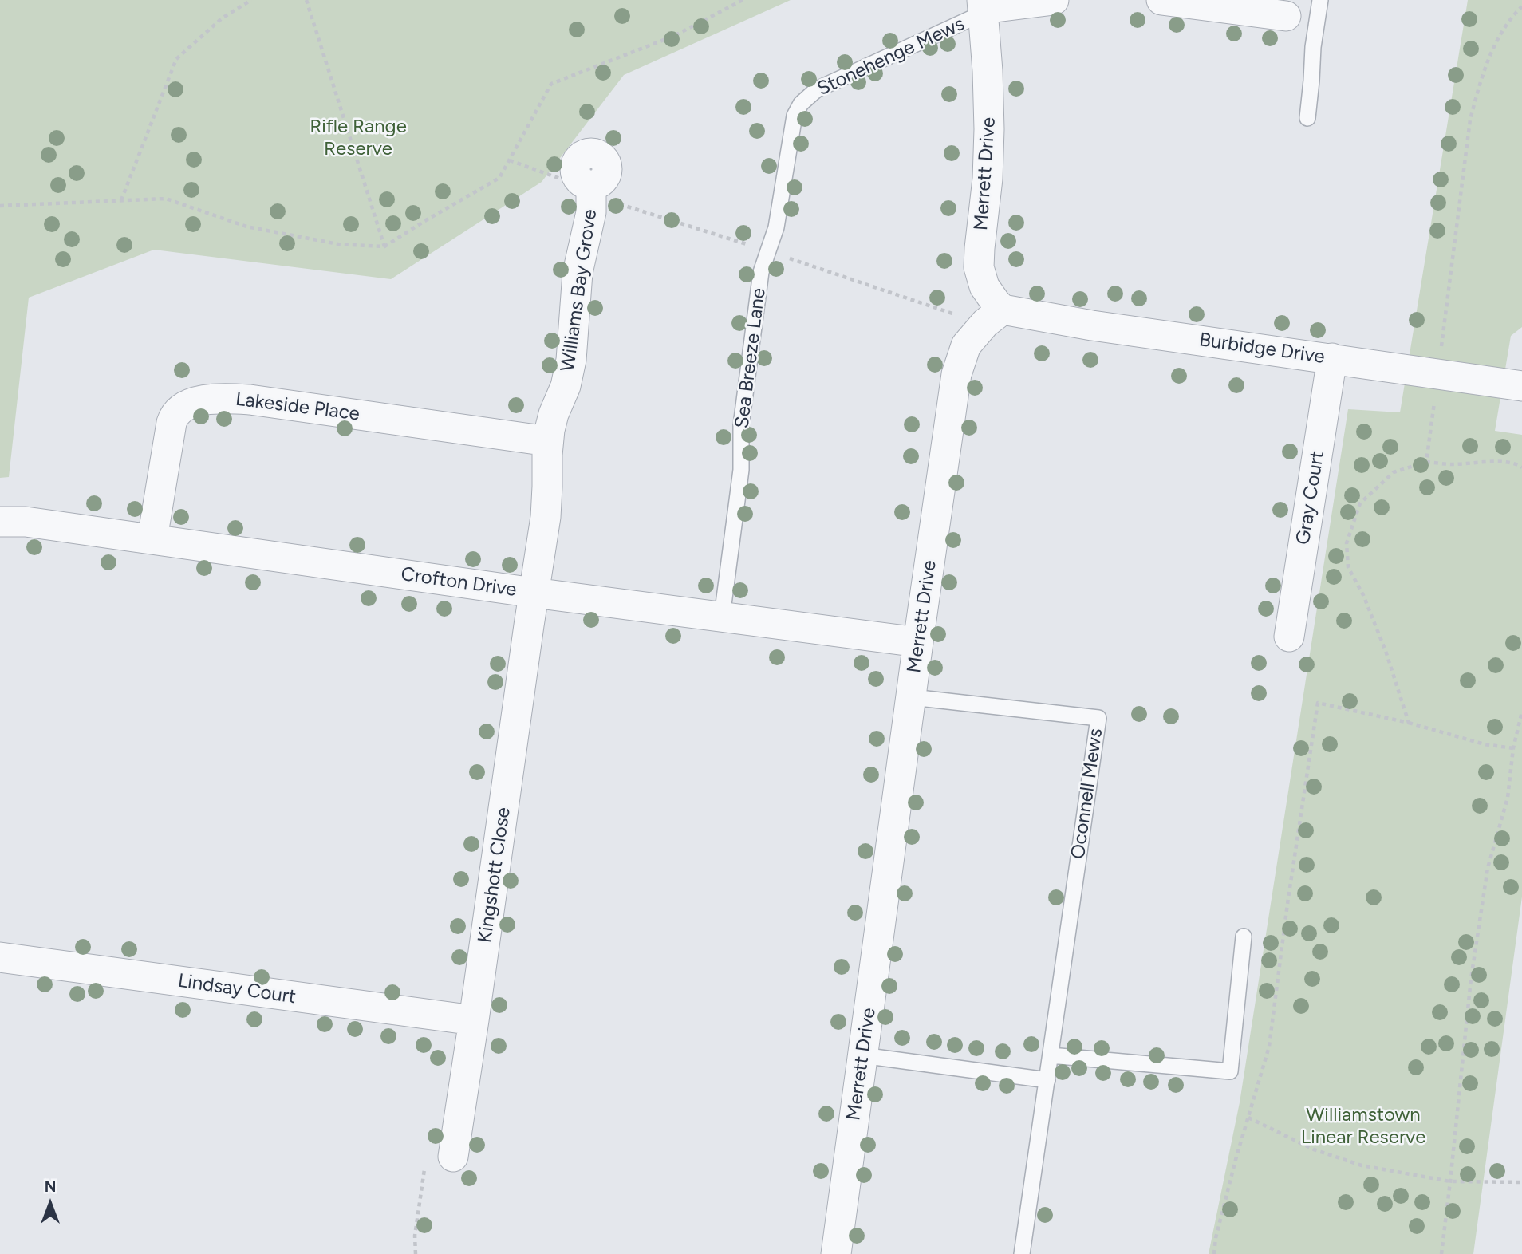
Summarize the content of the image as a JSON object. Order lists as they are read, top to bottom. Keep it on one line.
{"streets":{"street":["Merrett Drive","Williams Bay Grove","Burbidge Drive","Lakeside Place","Gray Court","Crofton Drive","Kingshott Close","Lindsay Court"],"lane":["Stonehenge Mews","Sea Breeze Lane","Oconnell Mews"]},"crossings":[["Stonehenge Mews","Merrett Drive"],["Stonehenge Mews","Sea Breeze Lane"],["Merrett Drive","Burbidge Drive"],["Merrett Drive","Crofton Drive"],["Merrett Drive","Oconnell Mews"],["Williams Bay Grove","Lakeside Place"],["Williams Bay Grove","Crofton Drive"],["Williams Bay Grove","Kingshott Close"],["Burbidge Drive","Gray Court"],["Sea Breeze Lane","Crofton Drive"],["Lakeside Place","Crofton Drive"],["Crofton Drive","Kingshott Close"],["Kingshott Close","Lindsay Court"]],"parks":["Rifle Range Reserve","Williamstown Linear Reserve"],"north":"top"}
